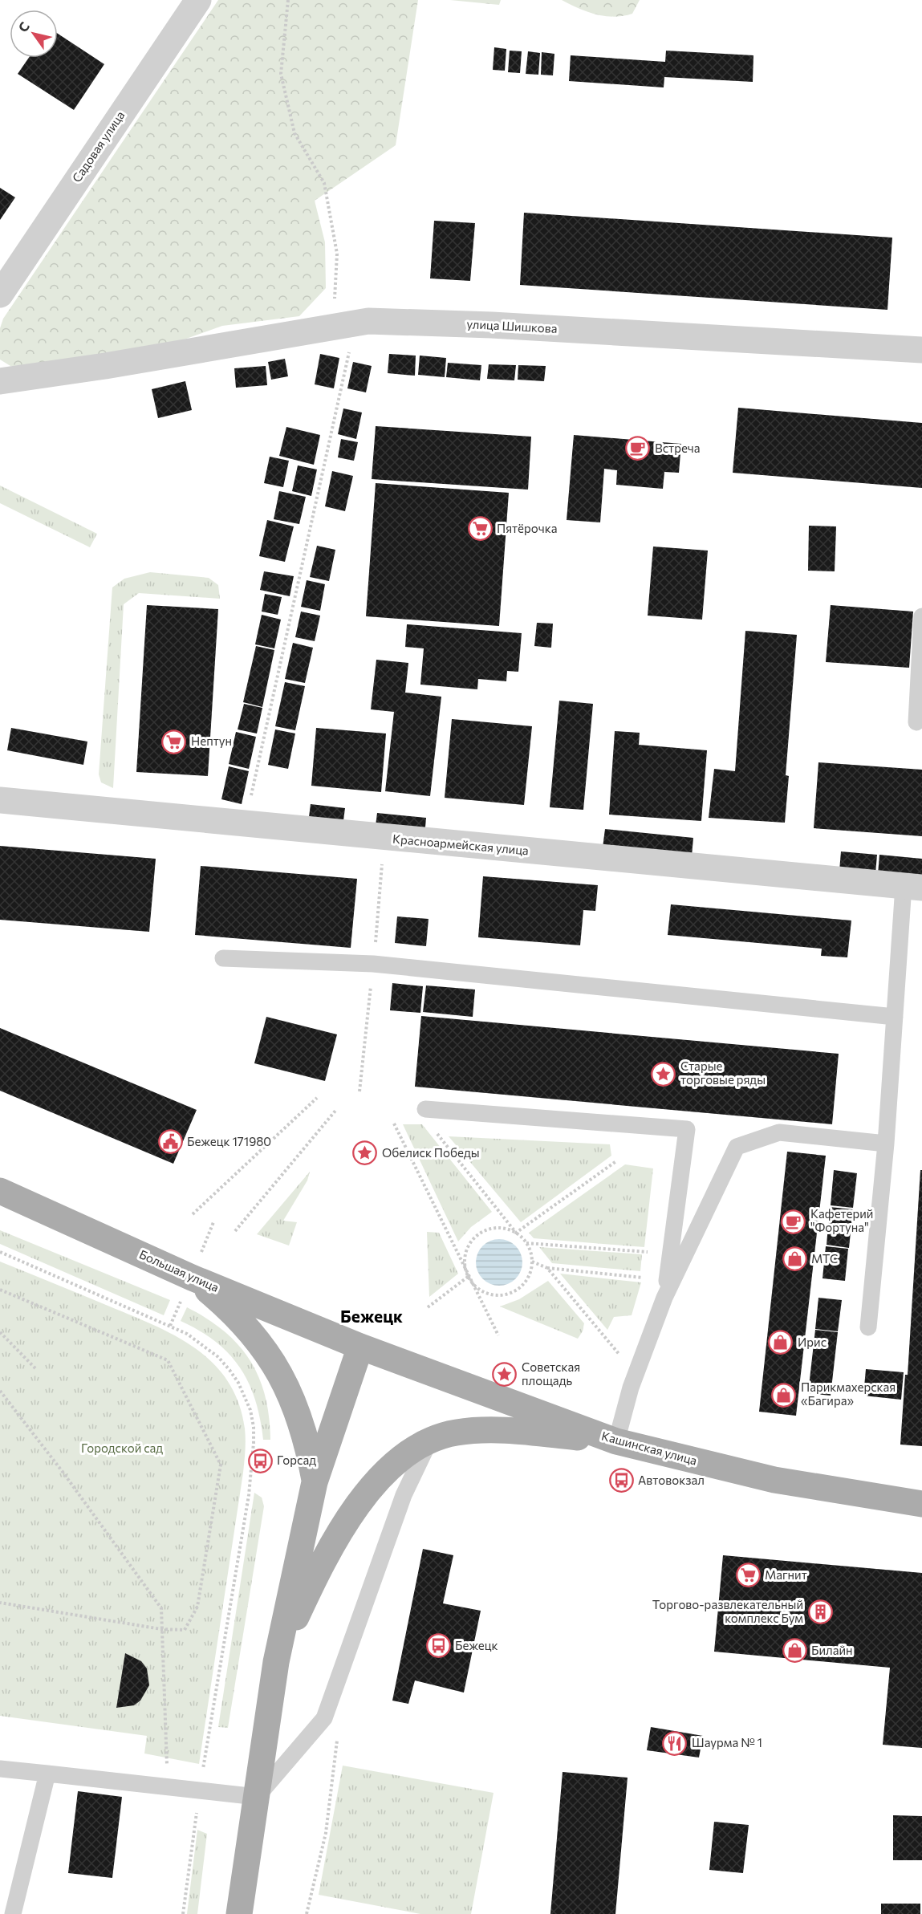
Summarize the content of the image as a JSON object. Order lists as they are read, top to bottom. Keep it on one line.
{"streets":{"main road":["Большая улица","Кашинская улица"],"street":["Садовая улица","улица Шишкова","Красноармейская улица"]},"crossings":[["Большая улица","Кашинская улица"]],"districts":["Бежецк"],"parks":["Городской сад"],"places":{"cafe":["Встреча","Кафетерий \"Фортуна\""],"supermarket":["Пятёрочка","Нептун","Магнит"],"place":["Старые торговые ряды","Обелиск Победы","Советская площадь"],"public building":["Бежецк 171980"],"shop":["МТС","Ирис","Парикмахерская «Багира»","Билайн"],"bus stop":["Горсад","Автовокзал","Бежецк"],"building":["Торгово-развлекательный комплекс Бум"],"restaurant":["Шаурма № 1"]},"north":"top left"}
